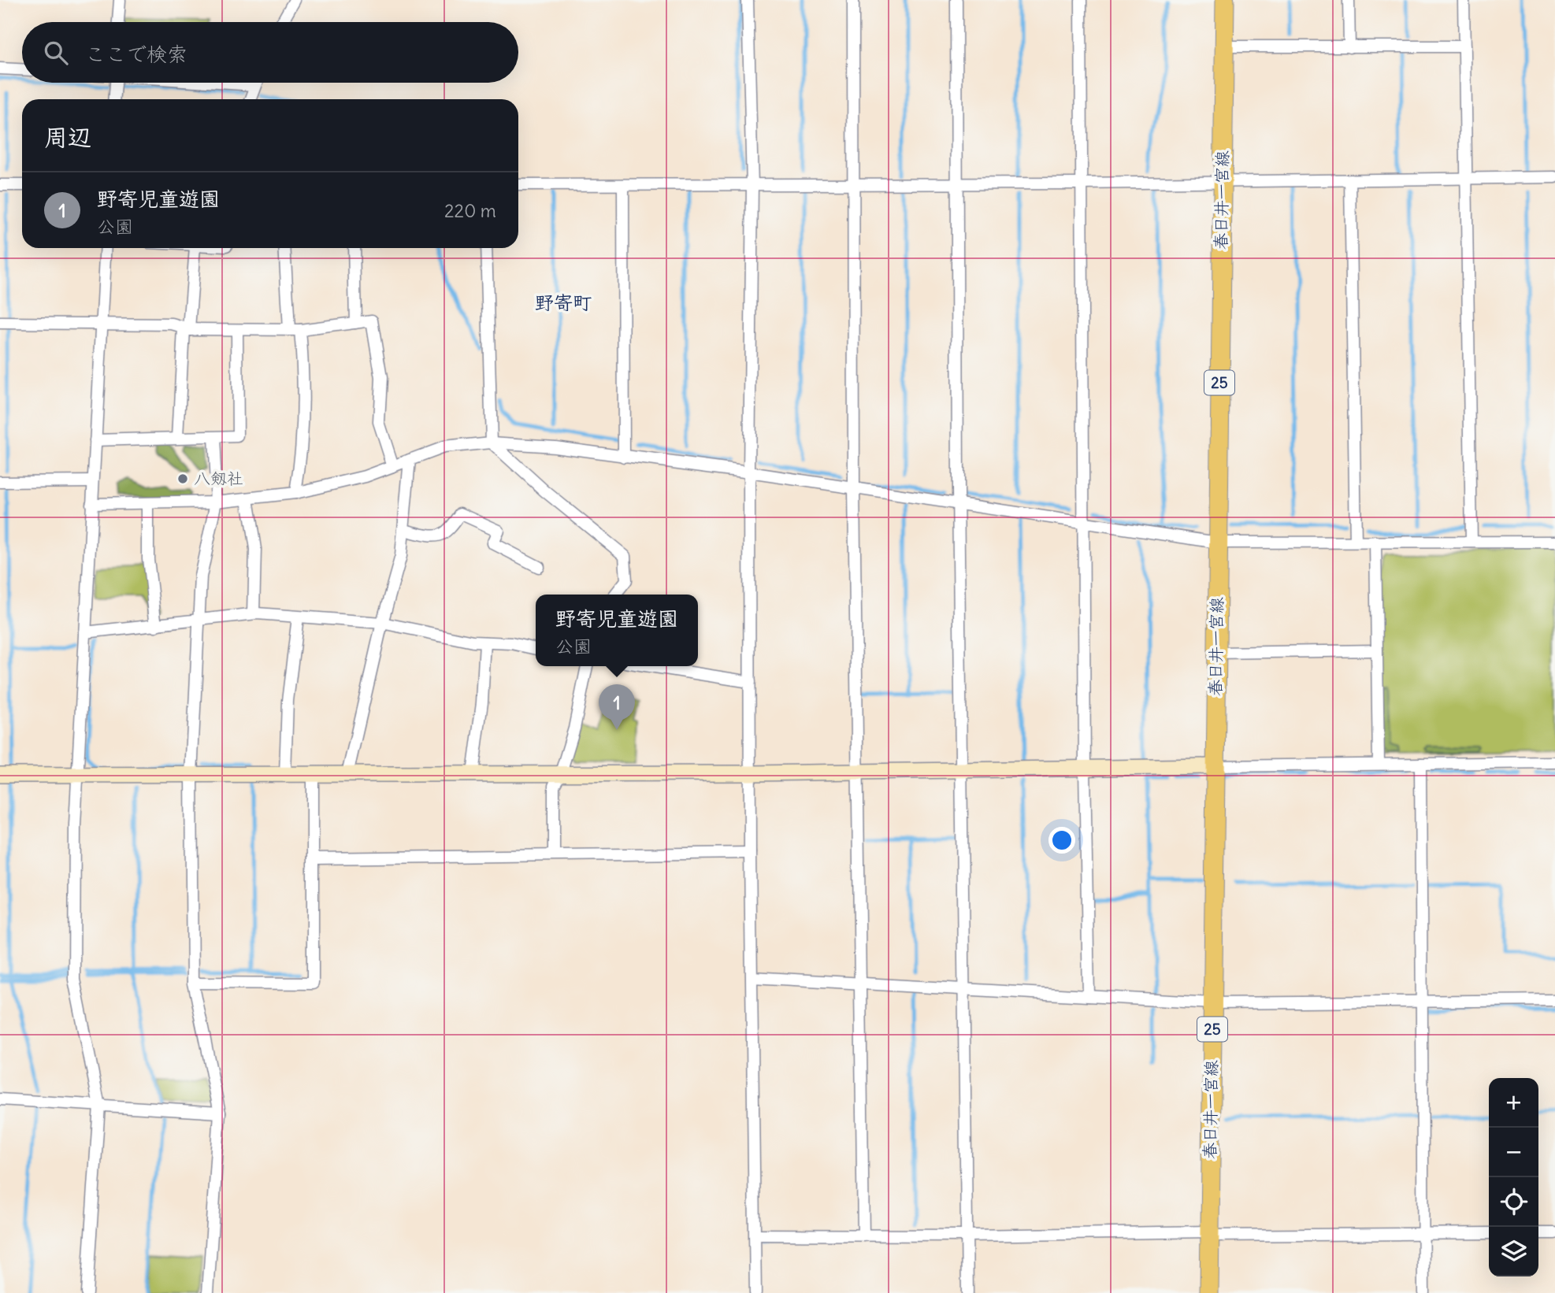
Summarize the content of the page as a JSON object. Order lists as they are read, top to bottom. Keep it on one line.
{"streets":{"main road":["春日井一宮線","25"]},"districts":["野寄町"],"places":["八剱社"],"page":{"search":"ここで検索","heading":"周辺","list":[{"mark":"1","name":"野寄児童遊園","note":"公園","value":"220 m"}],"popup":["野寄児童遊園","公園"],"pins":"1","map_buttons":["+","−"]}}
